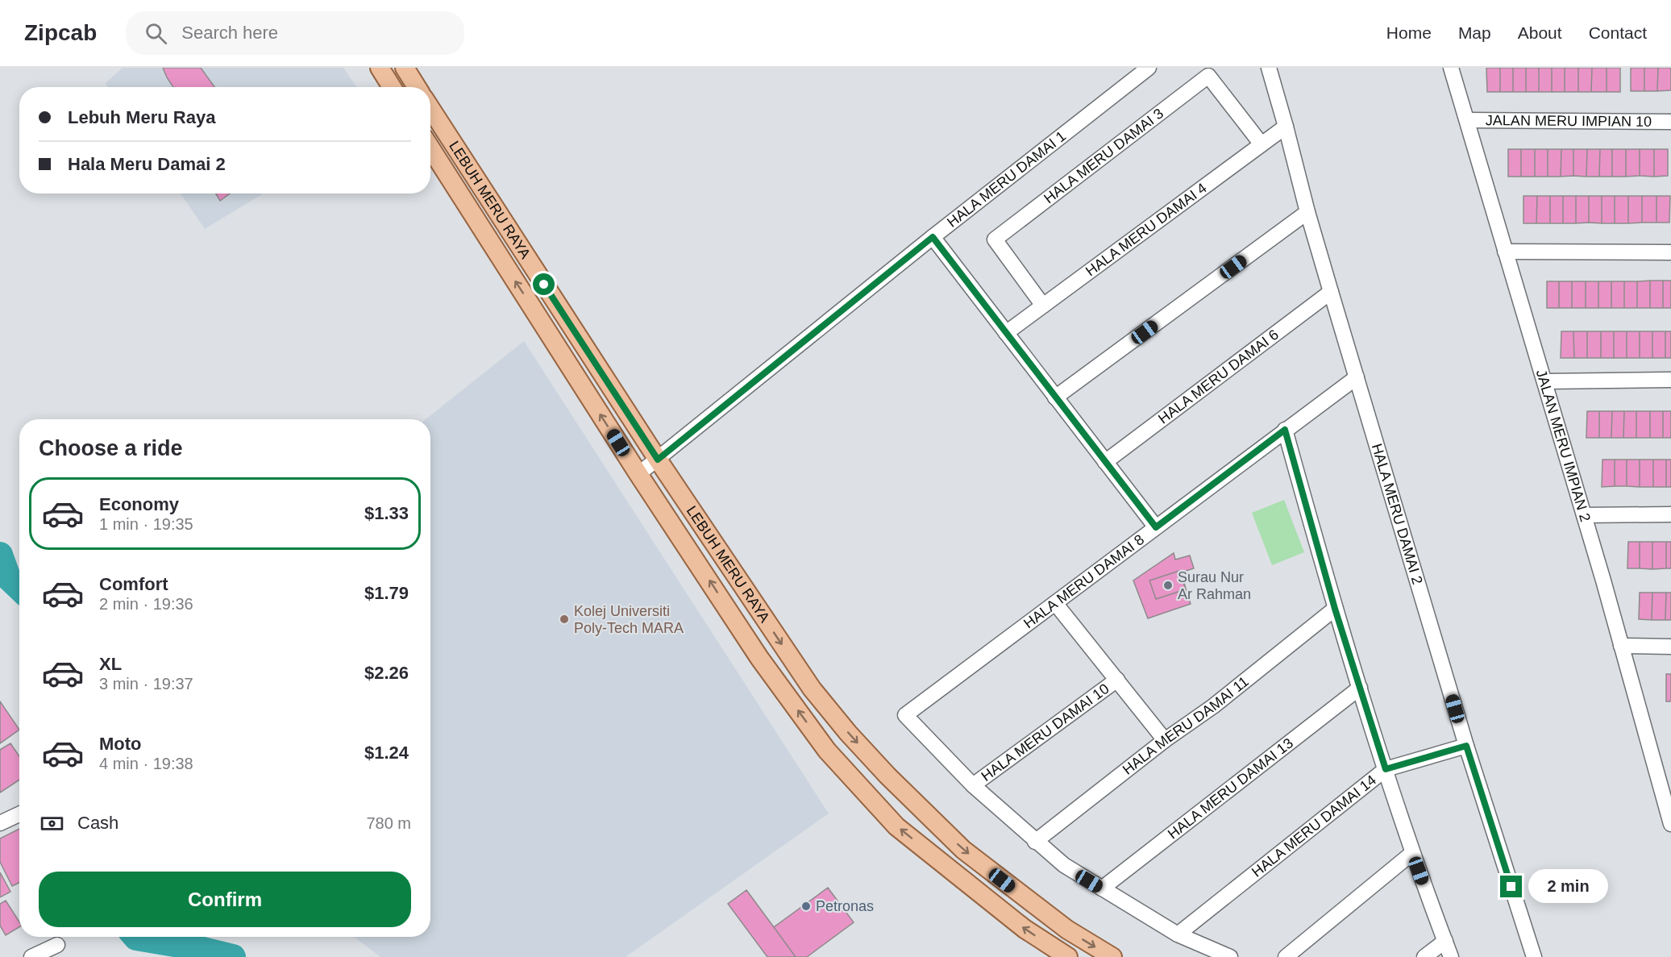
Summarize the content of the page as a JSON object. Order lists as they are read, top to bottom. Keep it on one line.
{"streets":{"main road":["LEBUH MERU RAYA"],"street":["JALAN MERU IMPIAN 10","HALA MERU DAMAI 3","HALA MERU DAMAI 1","HALA MERU DAMAI 4","HALA MERU DAMAI 6","JALAN MERU IMPIAN 2","HALA MERU DAMAI 2","HALA MERU DAMAI 8","HALA MERU DAMAI 11","HALA MERU DAMAI 10","HALA MERU DAMAI 13","HALA MERU DAMAI 14"]},"crossings":[["JALAN MERU IMPIAN 10","JALAN MERU IMPIAN 2"],["HALA MERU DAMAI 3","HALA MERU DAMAI 4"],["HALA MERU DAMAI 1","LEBUH MERU RAYA"],["HALA MERU DAMAI 4","HALA MERU DAMAI 2"],["HALA MERU DAMAI 6","HALA MERU DAMAI 2"],["HALA MERU DAMAI 2","HALA MERU DAMAI 8"],["HALA MERU DAMAI 2","HALA MERU DAMAI 14"],["HALA MERU DAMAI 8","HALA MERU DAMAI 10"]],"places":["Surau Nur Ar Rahman","Kolej Universiti Poly-Tech MARA","Petronas"],"page":{"header":"Zipcab","search":"Search here","nav":["Home","Map","About","Contact"],"banner":["Lebuh Meru Raya","Hala Meru Damai 2"],"heading":"Choose a ride","list":[{"name":"Economy","note":"1 min · 19:35","value":"$1.33"},{"name":"Comfort","note":"2 min · 19:36","value":"$1.79"},{"name":"XL","note":"3 min · 19:37","value":"$2.26"},{"name":"Moto","note":"4 min · 19:38","value":"$1.24"}],"pay":["Cash","780 m"],"buttons":"Confirm","bubble":"2 min"}}
